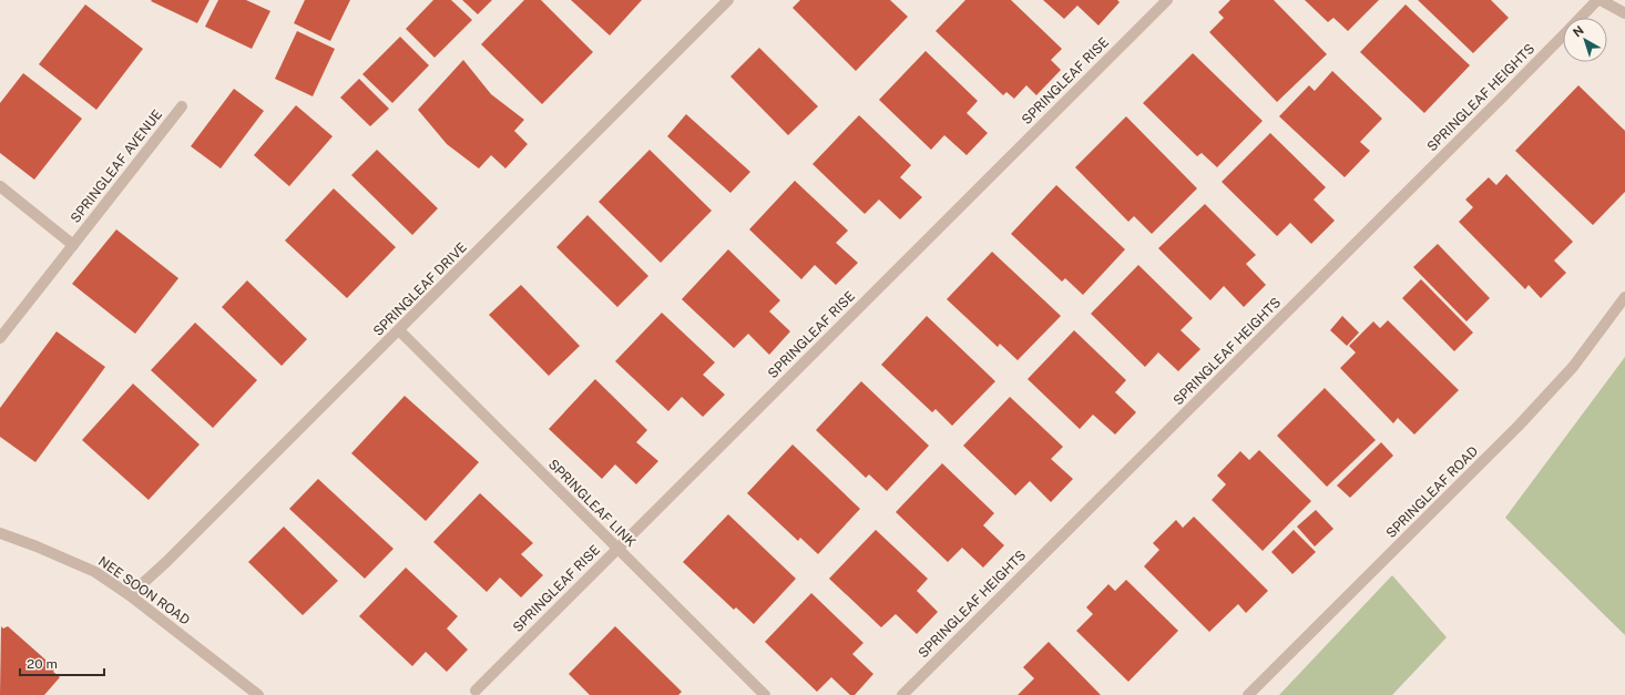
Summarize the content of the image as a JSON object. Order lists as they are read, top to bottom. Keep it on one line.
{"streets":{"street":["SPRINGLEAF RISE","SPRINGLEAF HEIGHTS","SPRINGLEAF AVENUE","SPRINGLEAF DRIVE","SPRINGLEAF ROAD","SPRINGLEAF LINK","NEE SOON ROAD"]},"crossings":[["SPRINGLEAF RISE","SPRINGLEAF LINK"],["SPRINGLEAF DRIVE","SPRINGLEAF LINK"],["SPRINGLEAF DRIVE","NEE SOON ROAD"]],"scale_bar":"20 m","north":"top left"}
